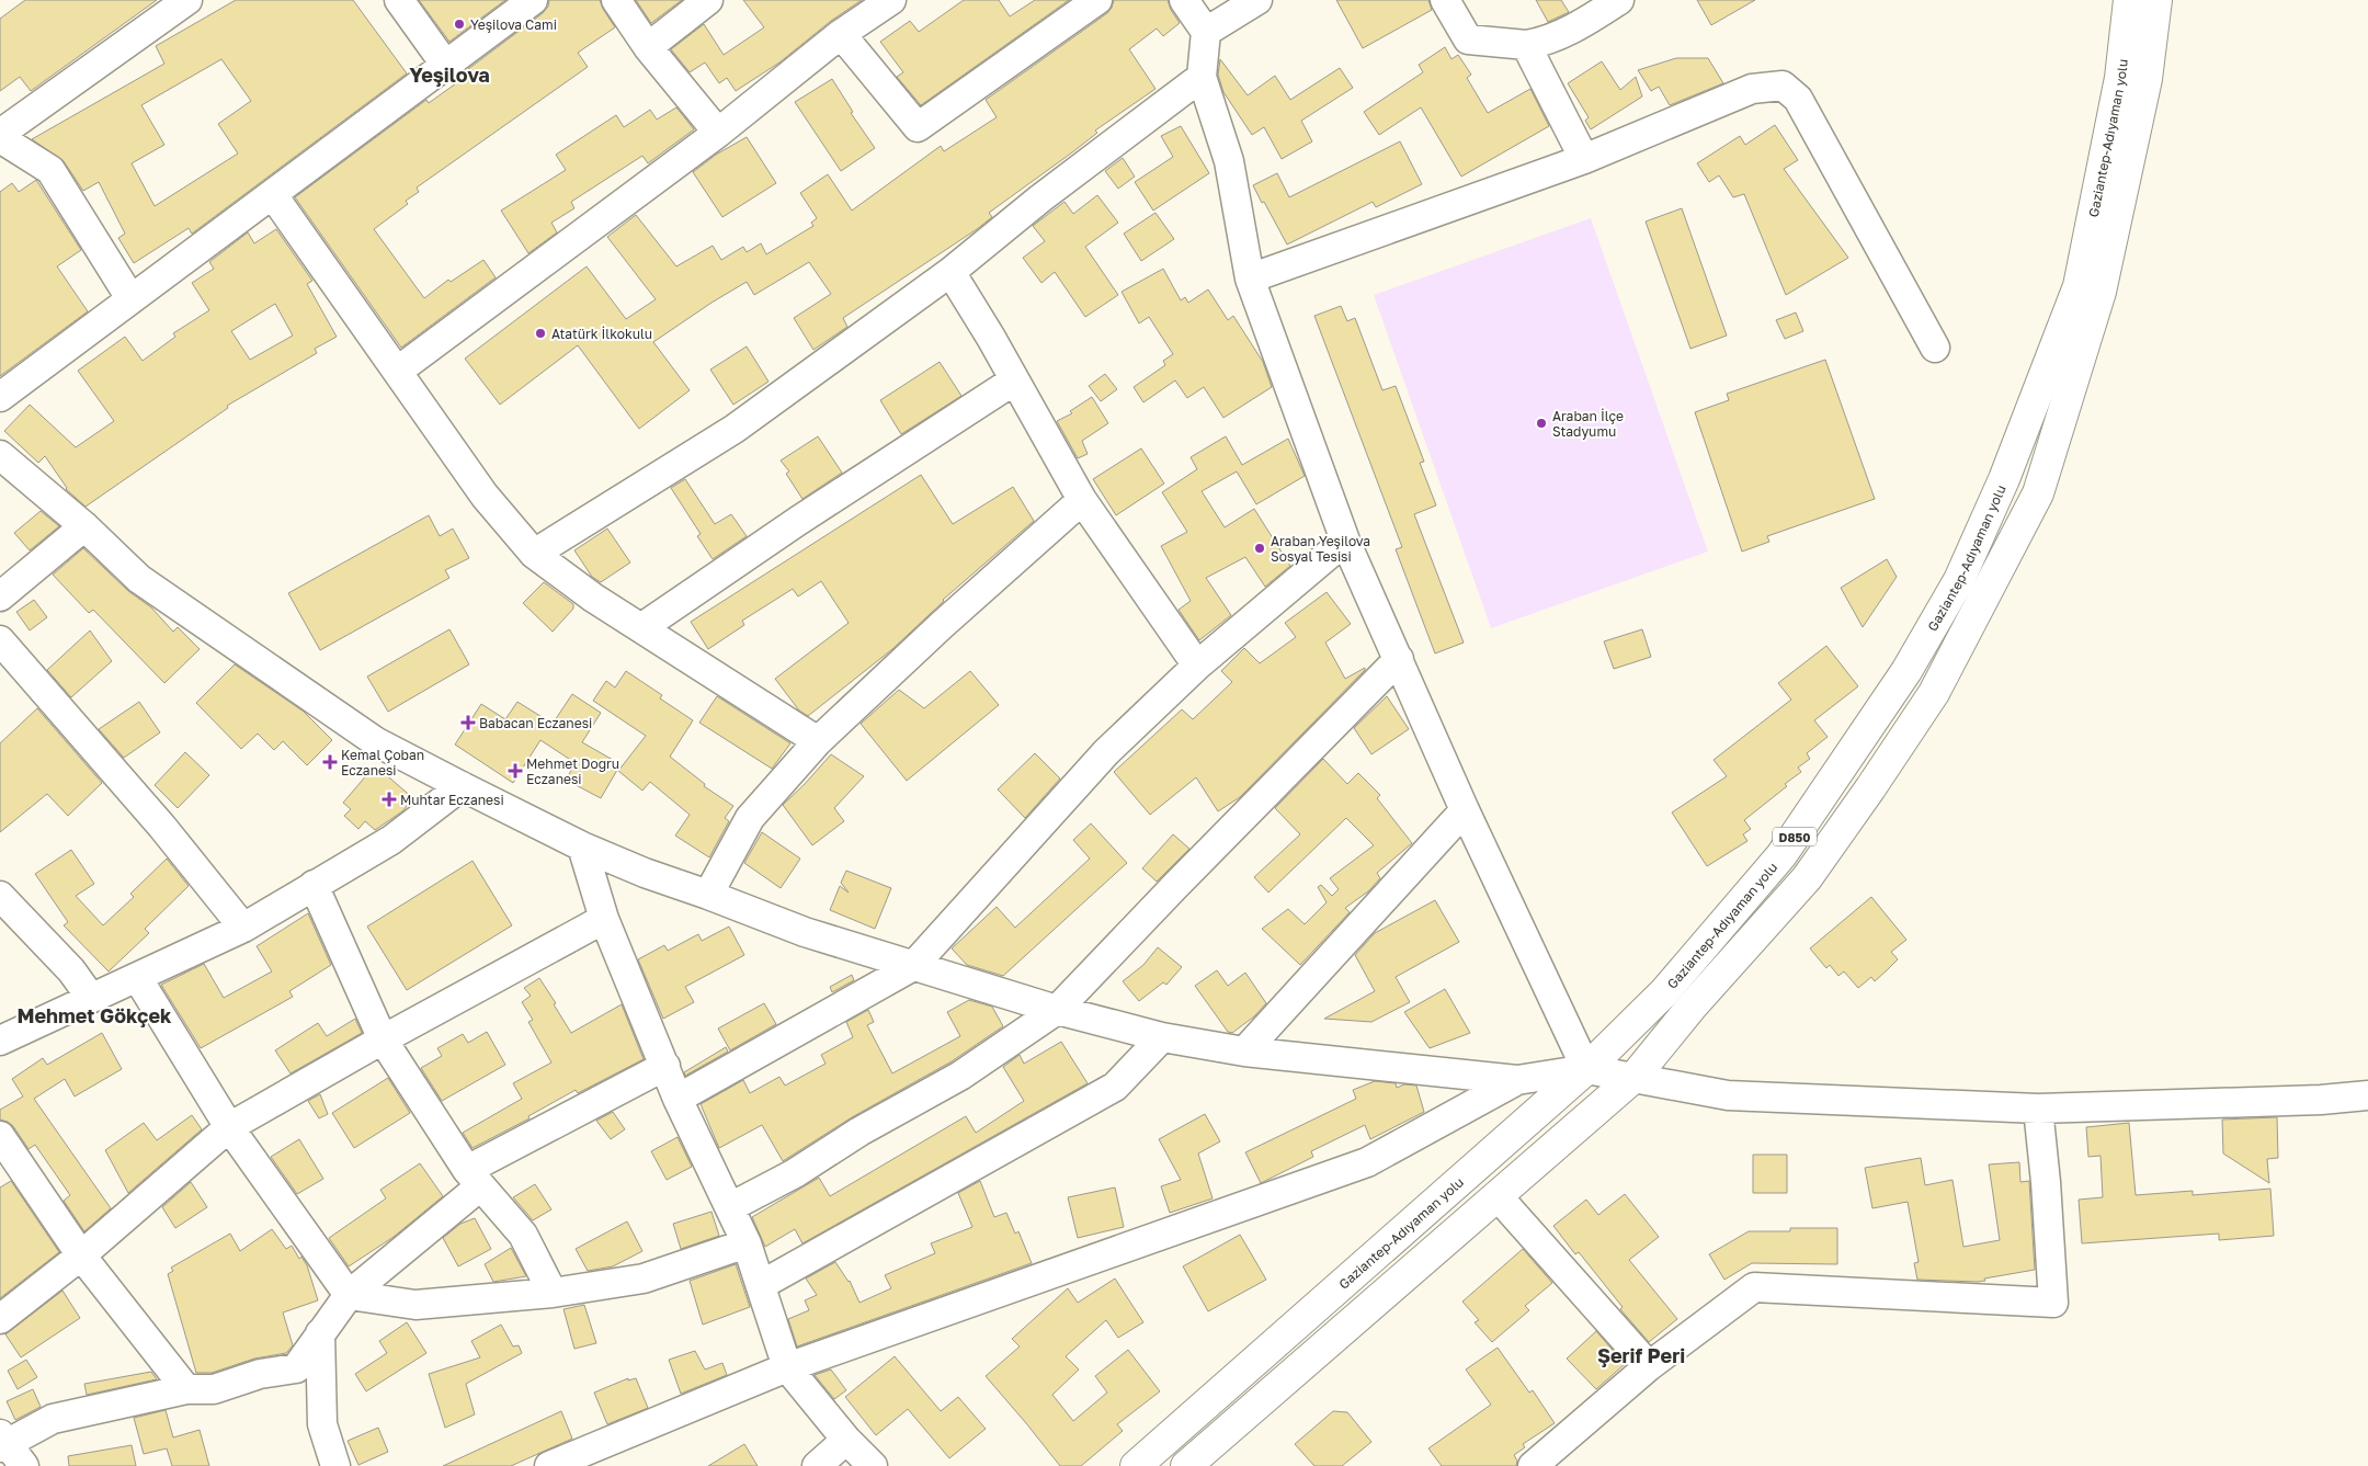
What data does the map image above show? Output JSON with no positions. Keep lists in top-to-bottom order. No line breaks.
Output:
{"streets":{"highway":["Gaziantep-Adıyaman yolu","D850"]},"districts":["Yeşilova","Mehmet Gökçek","Şerif Peri"],"places":{"other":["Yeşilova Cami","Atatürk İlkokulu","Araban İlçe Stadyumu","Araban Yeşilova Sosyal Tesisi"],"health":["Babacan Eczanesi","Kemal Çoban Eczanesi","Mehmet Doğru Eczanesi","Muhtar Eczanesi"]}}
